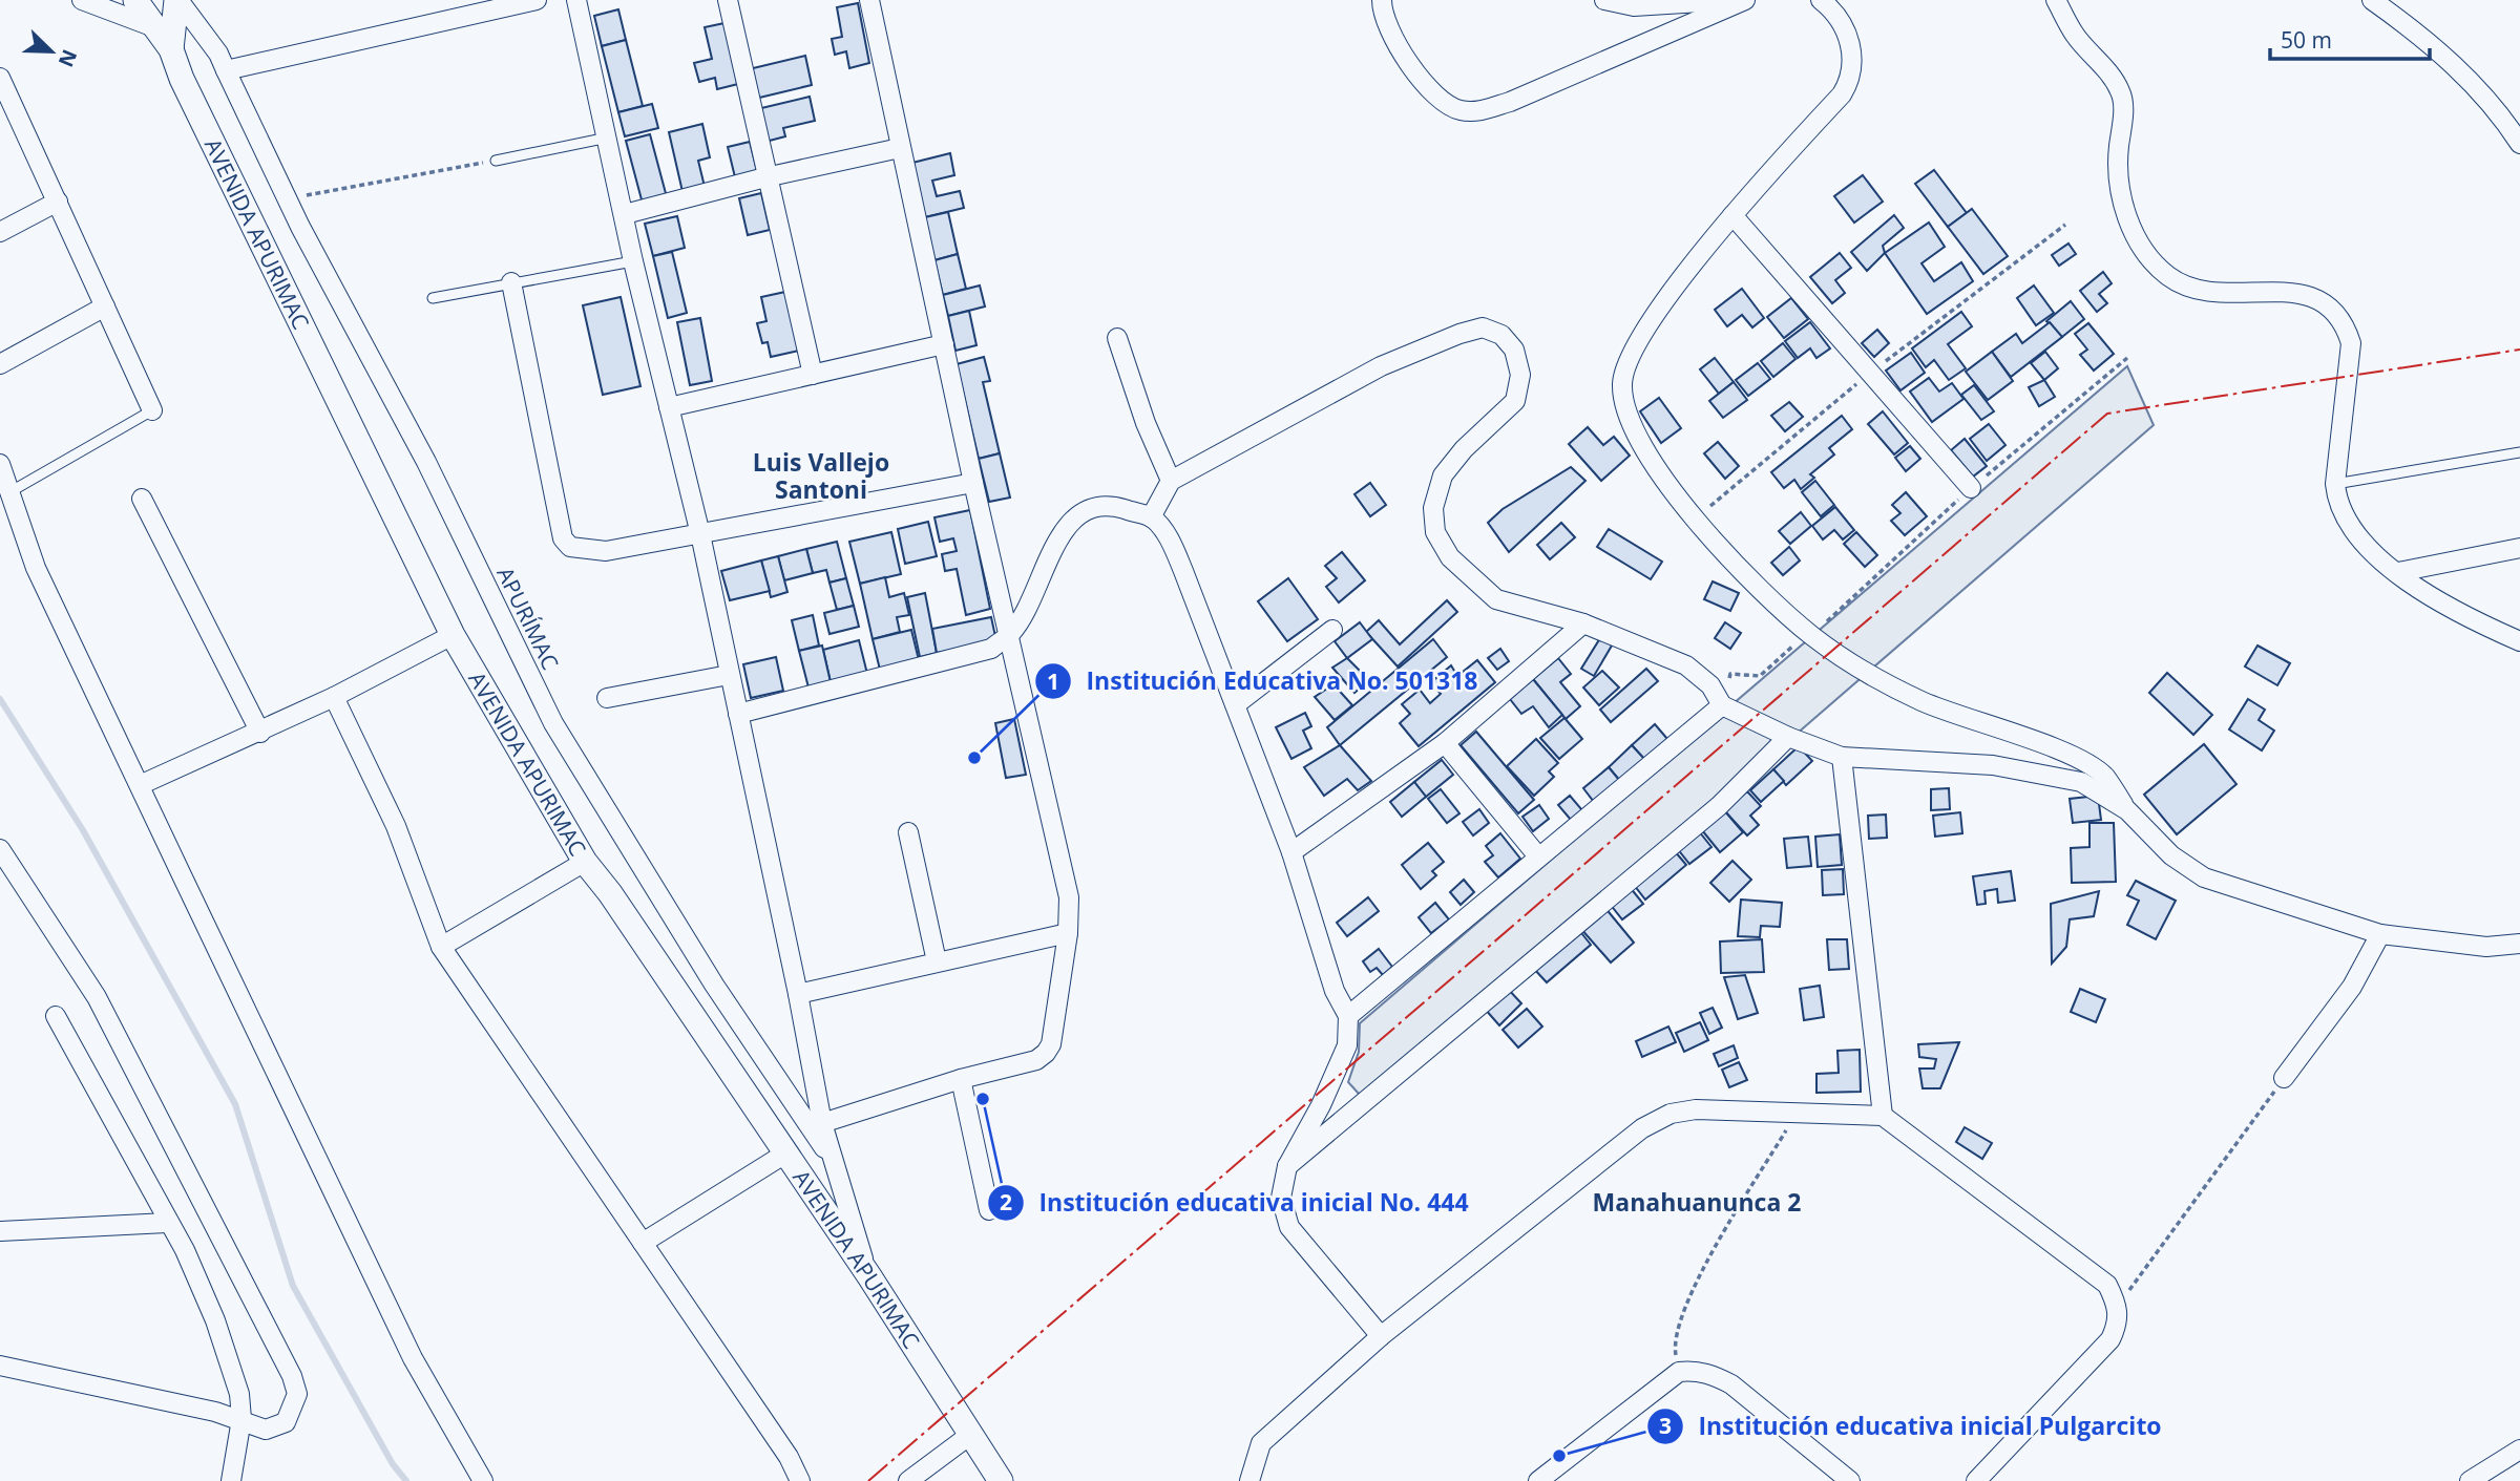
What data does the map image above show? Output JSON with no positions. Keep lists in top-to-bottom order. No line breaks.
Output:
{"streets":{"street":["AVENIDA APURIMAC","APURÍMAC"]},"crossings":[["AVENIDA APURIMAC","APURÍMAC"]],"districts":["Luis Vallejo Santoni","Manahuanunca 2"],"places":["Institución Educativa No. 501318","Institución educativa inicial No. 444","Institución educativa inicial Pulgarcito"],"scale_bar":"50 m","north":"bottom right"}
